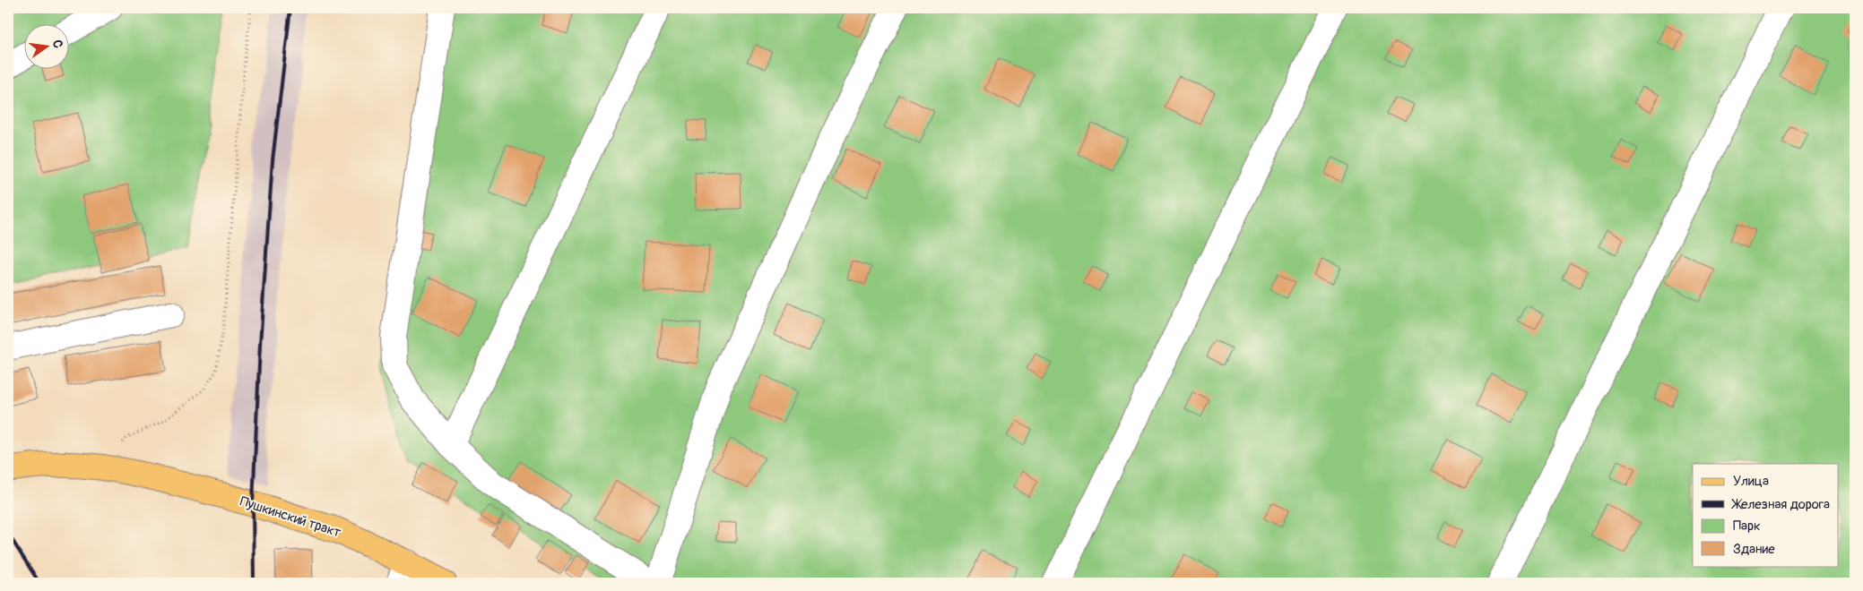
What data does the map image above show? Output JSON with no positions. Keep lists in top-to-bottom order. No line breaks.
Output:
{"streets":{"main road":["Пушкинский тракт"]},"legend":["Улица","Железная дорога","Парк","Здание"],"north":"right"}
